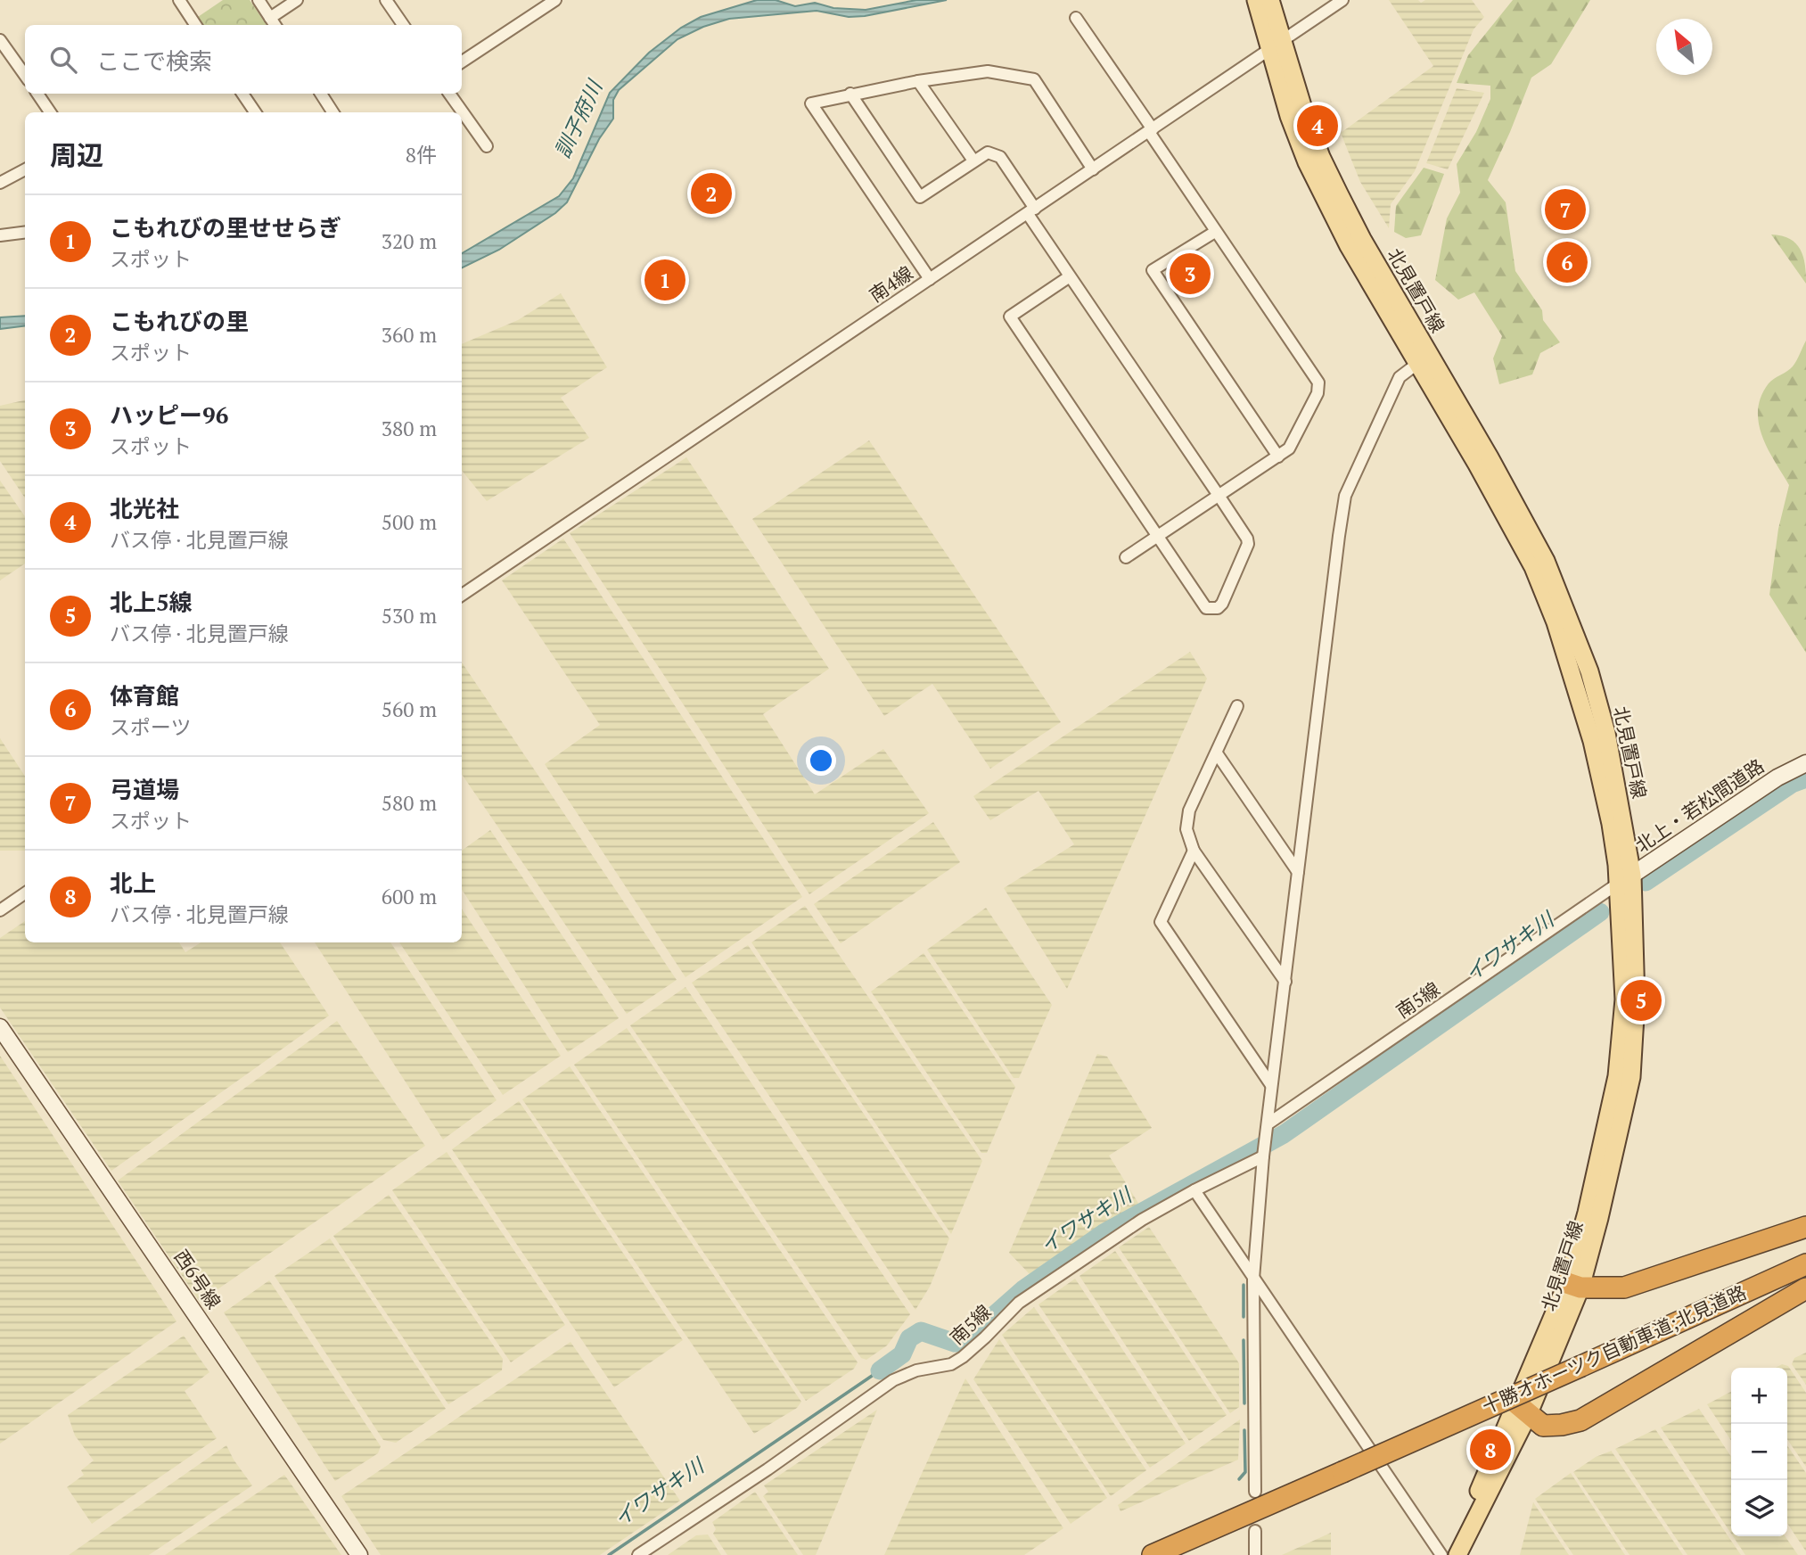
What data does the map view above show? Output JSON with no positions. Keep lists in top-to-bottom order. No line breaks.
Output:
{"streets":{"highway":["十勝オホーツク自動車道;北見道路"],"main road":["北見置戸線"],"street":["南4線","北上・若松間道路","南5線","西6号線"]},"crossings":[["南4線","北見置戸線"],["北見置戸線","北上・若松間道路"],["北見置戸線","南5線"],["北上・若松間道路","南5線"]],"water":["訓子府川","イワサキ川"],"north":"top left","page":{"search":"ここで検索","pins":["4","2","7","6","3","1","5","8"],"heading":["周辺","8件"],"list":[{"mark":"1","name":"こもれびの里せせらぎ","note":"スポット","value":"320 m"},{"mark":"2","name":"こもれびの里","note":"スポット","value":"360 m"},{"mark":"3","name":"ハッピー96","note":"スポット","value":"380 m"},{"mark":"4","name":"北光社","note":"バス停 · 北見置戸線","value":"500 m"},{"mark":"5","name":"北上5線","note":"バス停 · 北見置戸線","value":"530 m"},{"mark":"6","name":"体育館","note":"スポーツ","value":"560 m"},{"mark":"7","name":"弓道場","note":"スポット","value":"580 m"},{"mark":"8","name":"北上","note":"バス停 · 北見置戸線","value":"600 m"}],"map_buttons":["+","−"]}}
